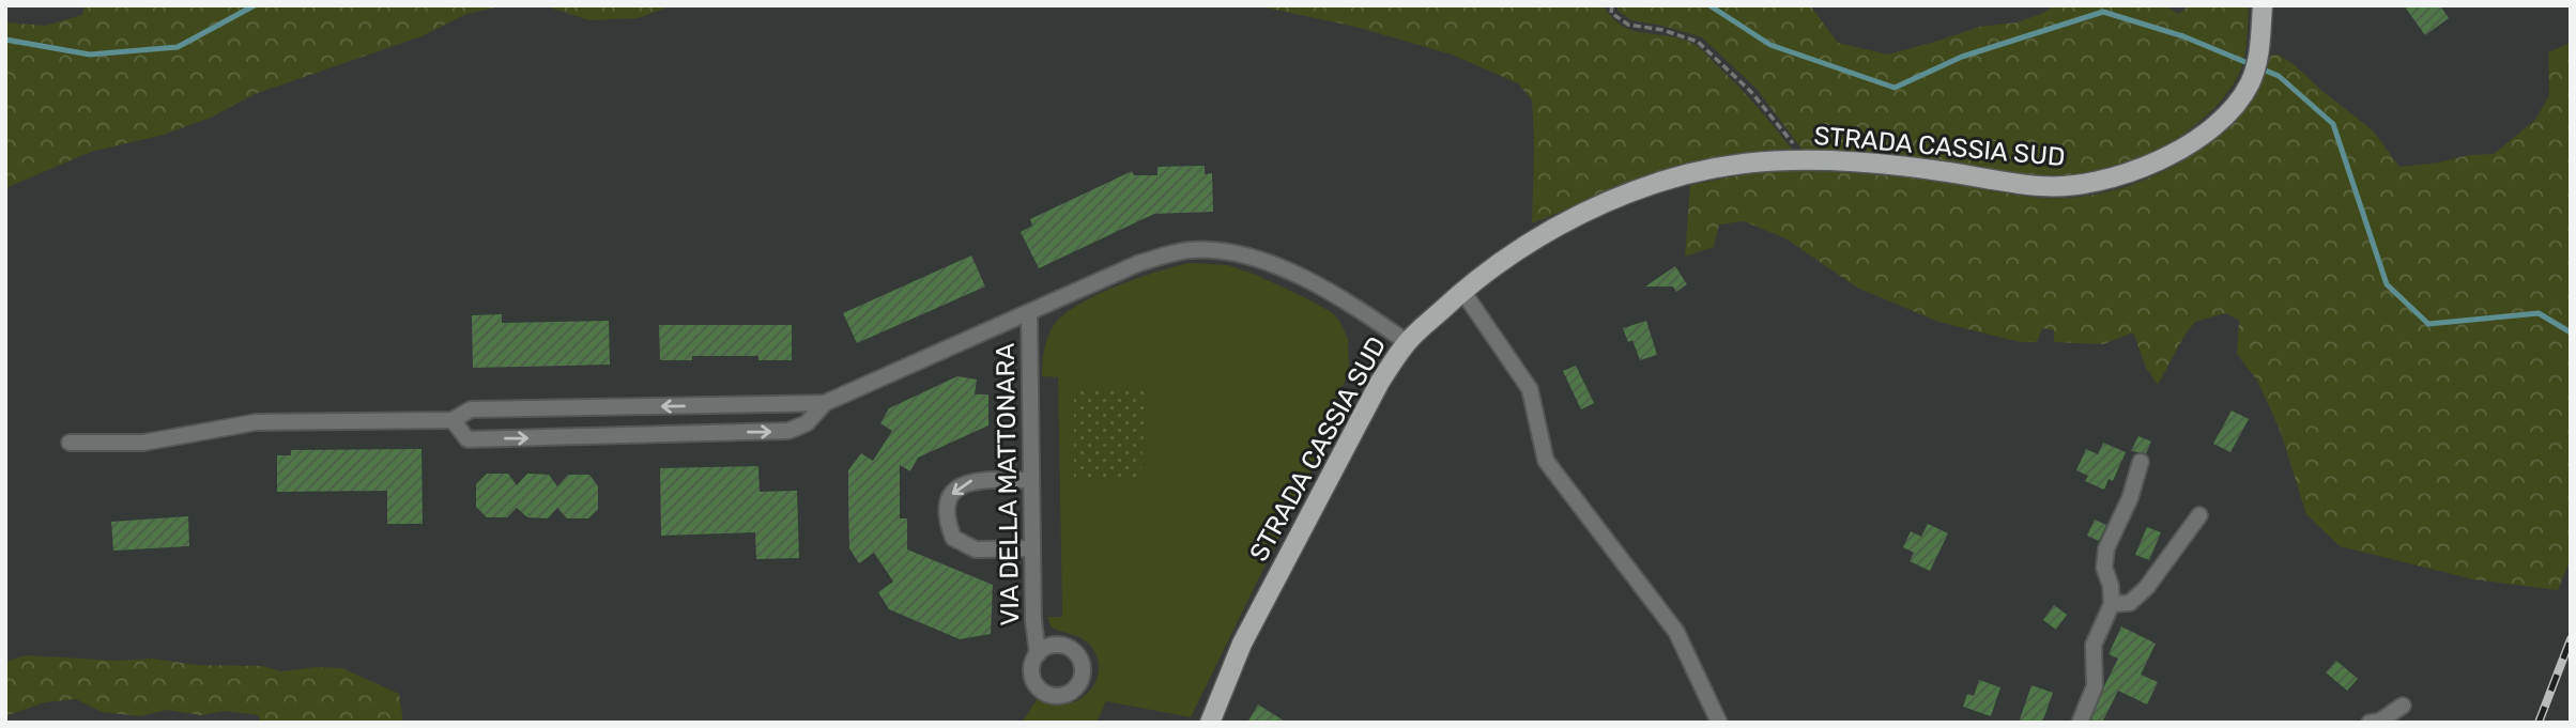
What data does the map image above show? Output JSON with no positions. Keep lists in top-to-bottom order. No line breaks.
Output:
{"streets":{"main road":["STRADA CASSIA SUD"],"street":["VIA DELLA MATTONARA"]}}
